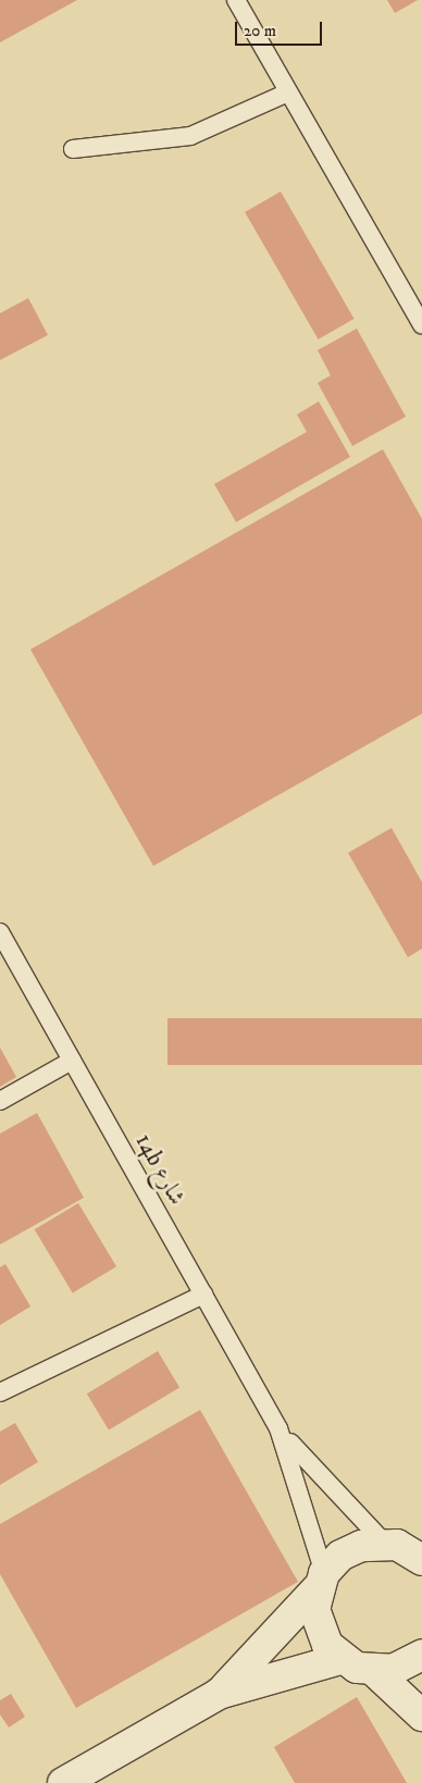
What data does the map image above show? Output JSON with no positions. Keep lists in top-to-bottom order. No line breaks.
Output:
{"streets":{"lane":["14b شارع"]},"scale_bar":"20 m"}
